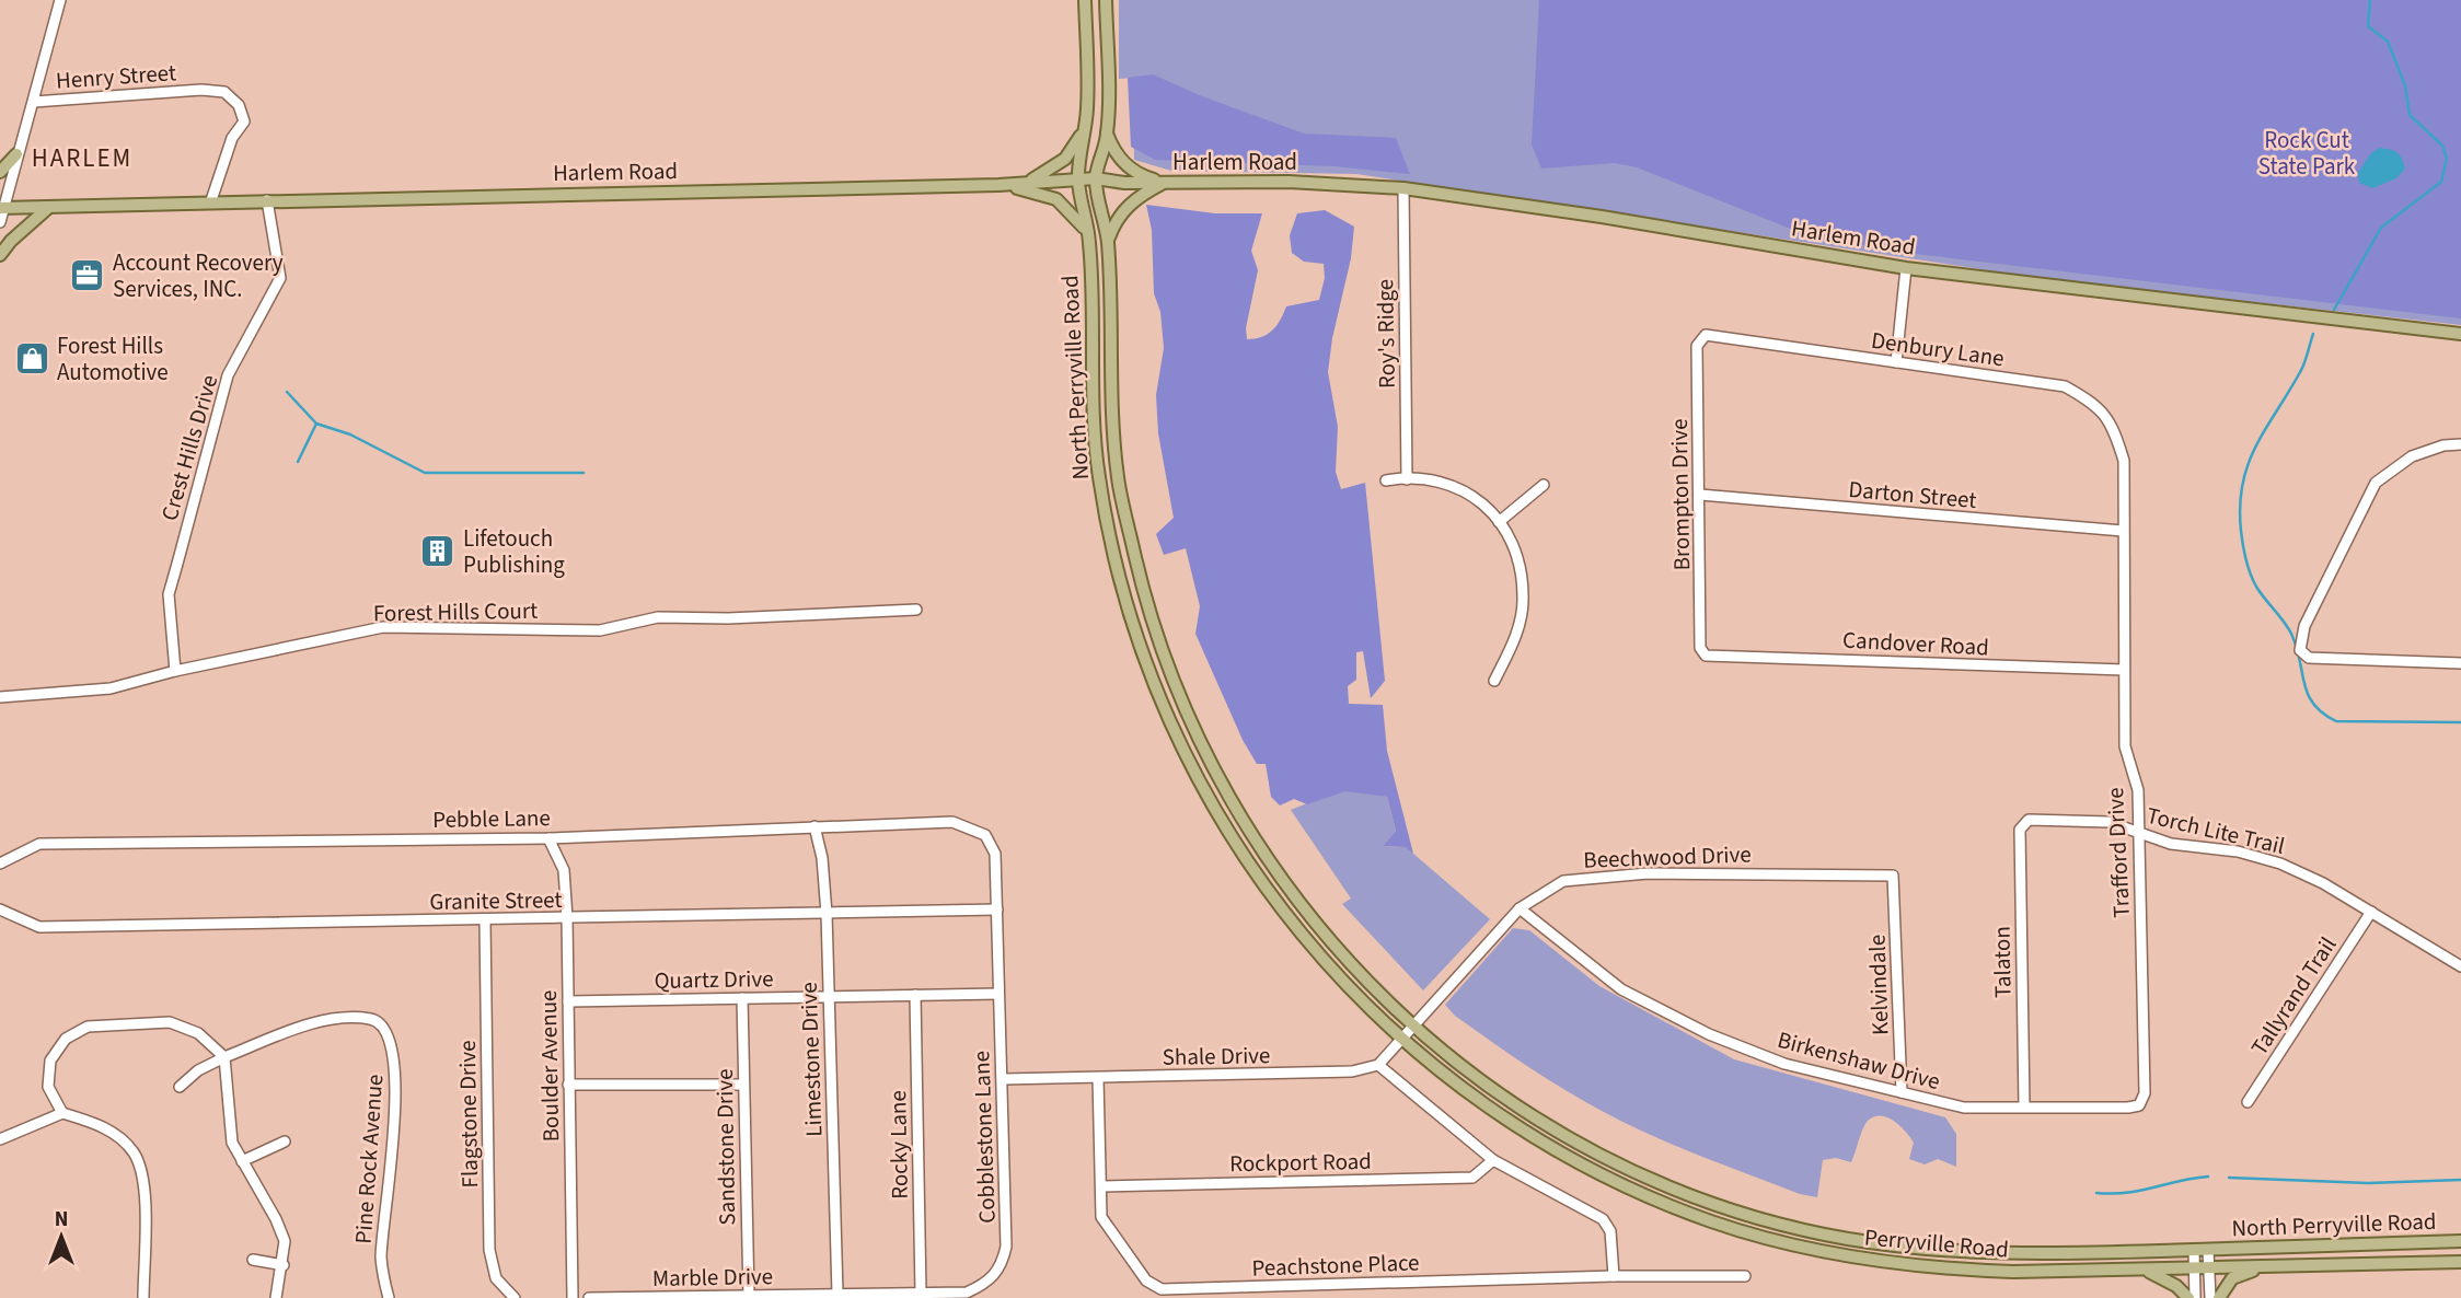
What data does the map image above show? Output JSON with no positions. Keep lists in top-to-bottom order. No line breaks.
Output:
{"streets":{"main road":["Harlem Road","North Perryville Road","Perryville Road"],"street":["Henry Street","Roy's Ridge","Denbury Lane","Crest Hills Drive","Brompton Drive","Darton Street","Forest Hills Court","Candover Road","Pebble Lane","Torch Lite Trail","Trafford Drive","Beechwood Drive","Granite Street","Talaton","Quartz Drive","Kelvindale","Tallyrand Trail","Shale Drive","Limestone Drive","Birkenshaw Drive","Boulder Avenue","Flagstone Drive","Cobblestone Lane","Rocky Lane","Sandstone Drive","Pine Rock Avenue","Rockport Road","Peachstone Place","Marble Drive"]},"crossings":[["Henry Street","Harlem Road"],["Harlem Road","Roy's Ridge"],["Harlem Road","North Perryville Road"],["Harlem Road","Crest Hills Drive"],["Denbury Lane","Brompton Drive"],["Denbury Lane","Trafford Drive"],["North Perryville Road","Beechwood Drive"],["North Perryville Road","Perryville Road"],["Crest Hills Drive","Forest Hills Court"],["Brompton Drive","Darton Street"],["Brompton Drive","Candover Road"],["Darton Street","Trafford Drive"],["Candover Road","Trafford Drive"],["Pebble Lane","Limestone Drive"],["Pebble Lane","Boulder Avenue"],["Pebble Lane","Cobblestone Lane"],["Torch Lite Trail","Trafford Drive"],["Torch Lite Trail","Talaton"],["Torch Lite Trail","Tallyrand Trail"],["Trafford Drive","Birkenshaw Drive"],["Beechwood Drive","Kelvindale"],["Beechwood Drive","Birkenshaw Drive"],["Granite Street","Limestone Drive"],["Granite Street","Boulder Avenue"],["Granite Street","Flagstone Drive"],["Granite Street","Cobblestone Lane"],["Talaton","Birkenshaw Drive"],["Quartz Drive","Limestone Drive"],["Quartz Drive","Boulder Avenue"],["Quartz Drive","Cobblestone Lane"],["Quartz Drive","Rocky Lane"],["Quartz Drive","Sandstone Drive"],["Kelvindale","Birkenshaw Drive"],["Shale Drive","Cobblestone Lane"],["Shale Drive","Peachstone Place"],["Limestone Drive","Cobblestone Lane"],["Limestone Drive","Marble Drive"],["Cobblestone Lane","Rocky Lane"],["Cobblestone Lane","Marble Drive"],["Sandstone Drive","Marble Drive"],["Rockport Road","Peachstone Place"]],"districts":["HARLEM"],"parks":["Rock Cut State Park"],"places":{"office":["Account Recovery Services, INC."],"shop":["Forest Hills Automotive"],"building":["Lifetouch Publishing"]},"north":"top"}
